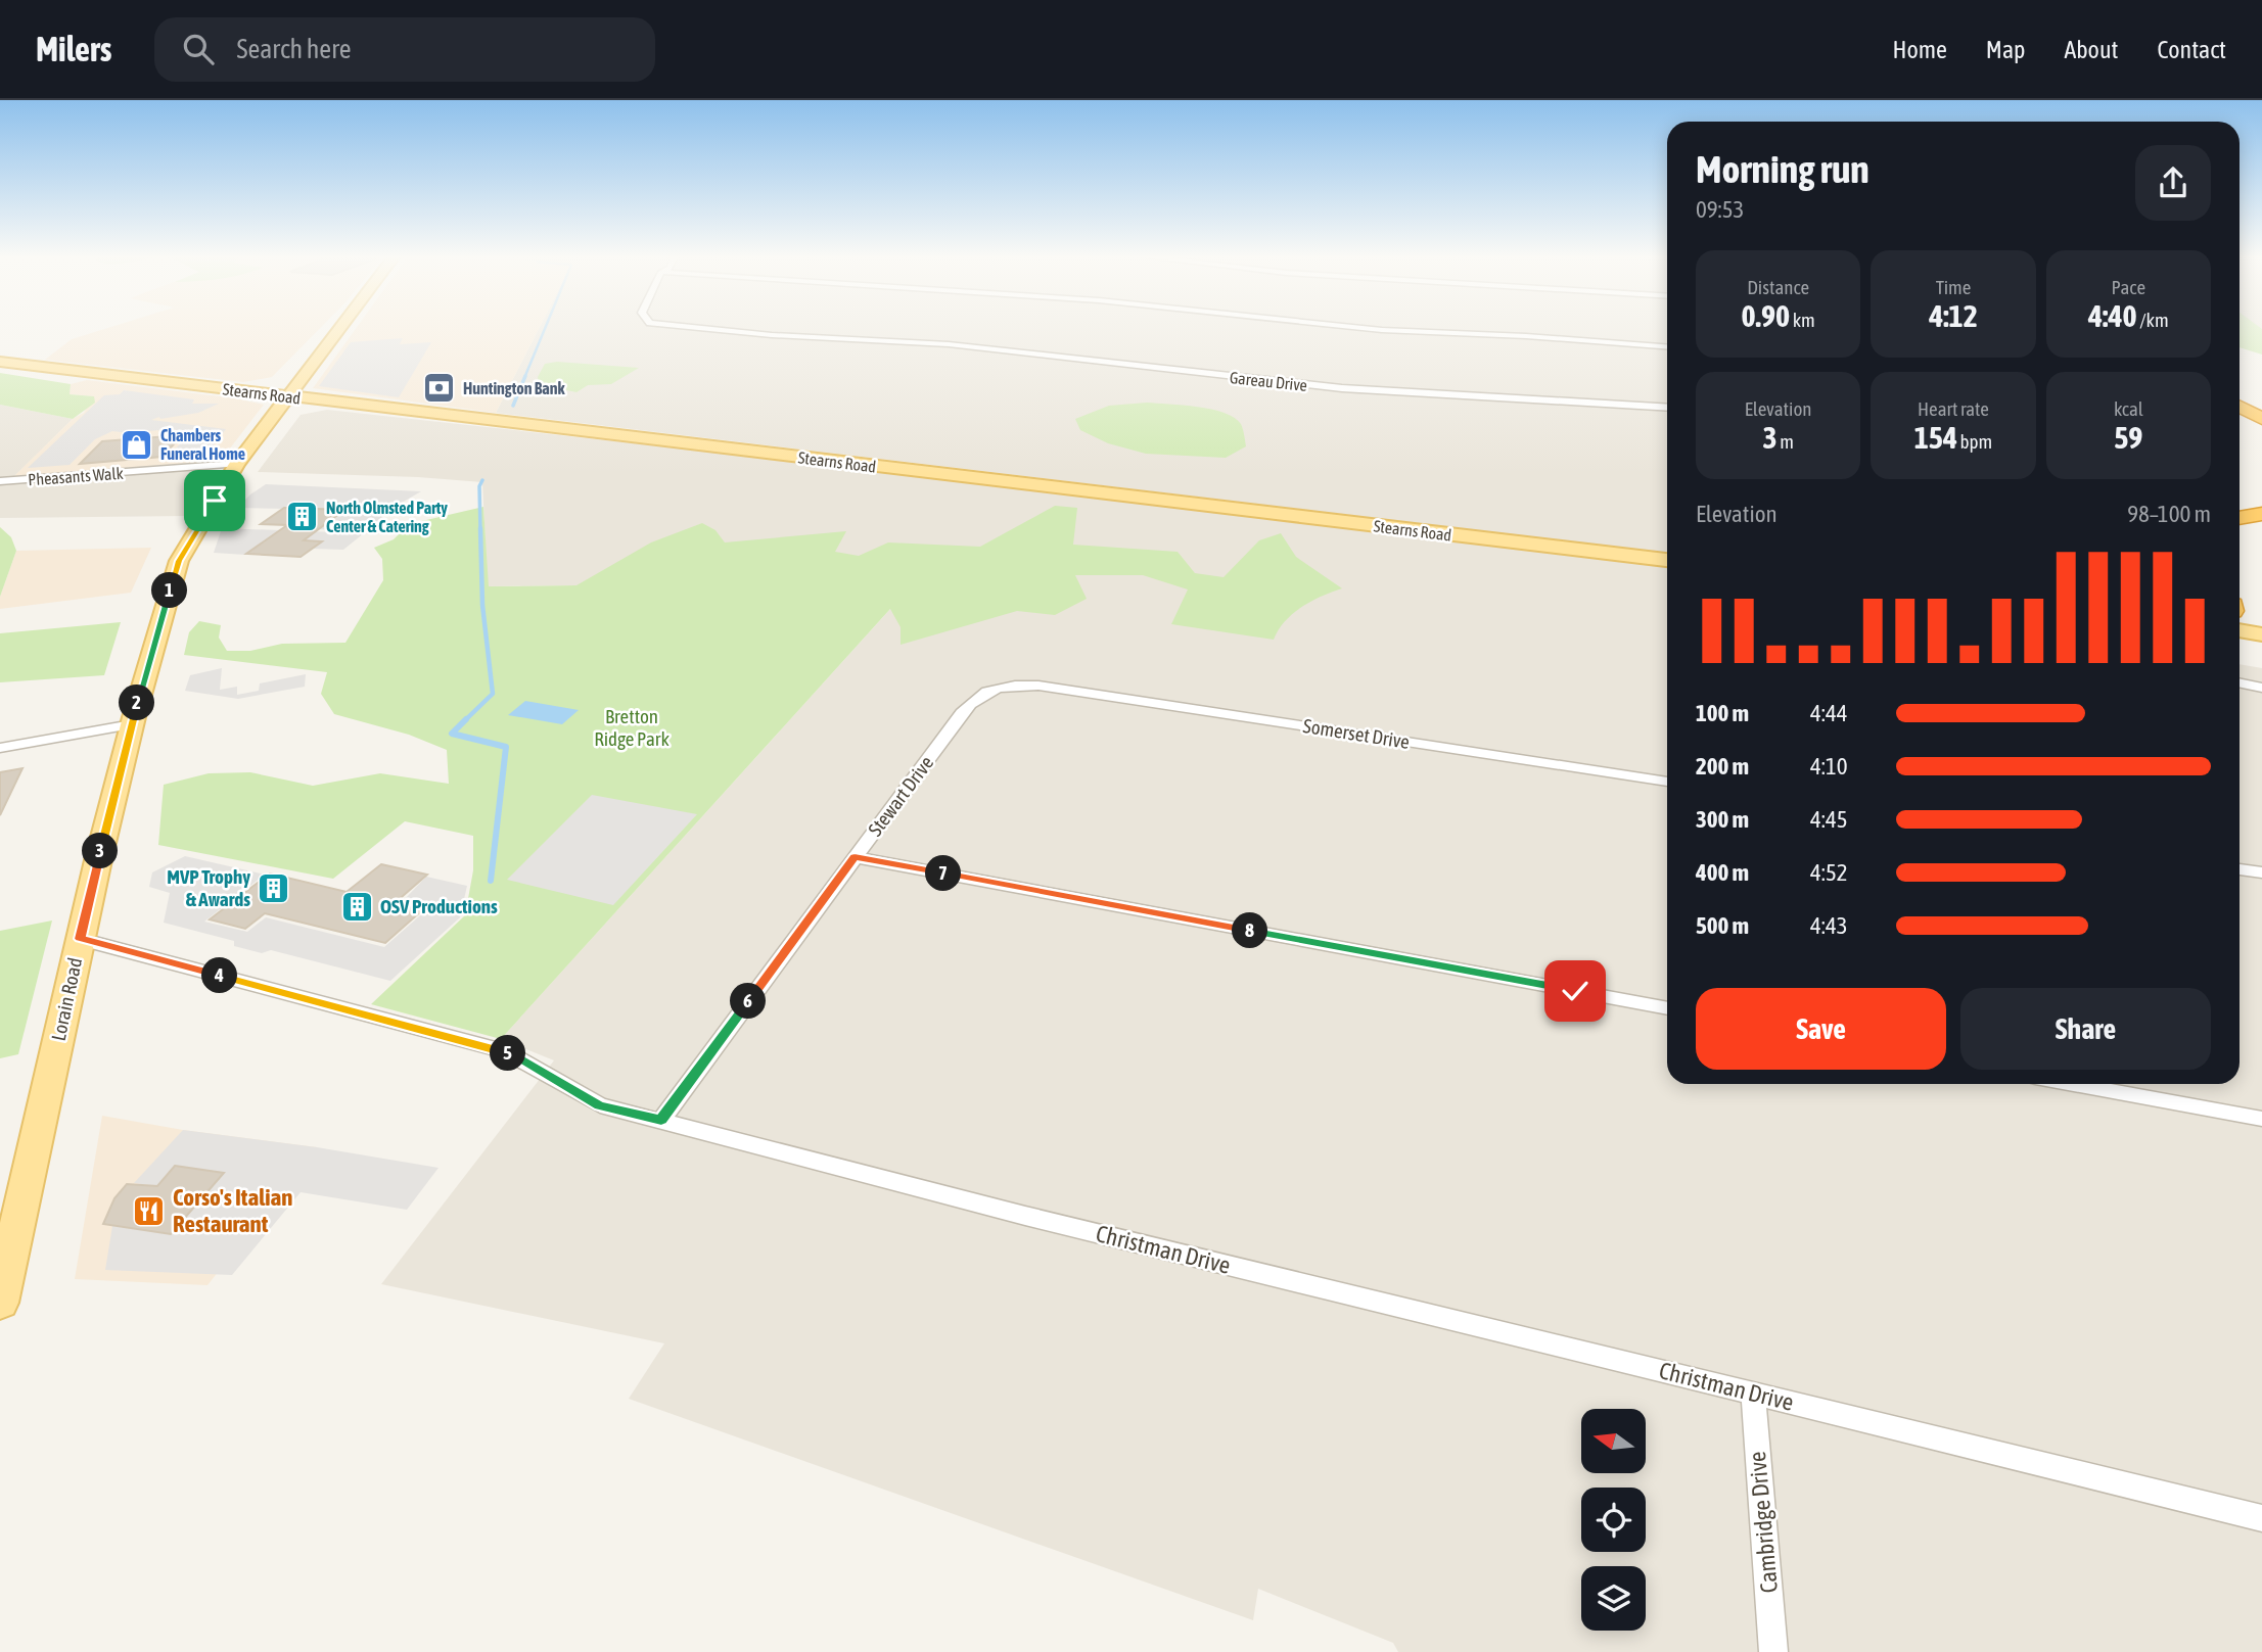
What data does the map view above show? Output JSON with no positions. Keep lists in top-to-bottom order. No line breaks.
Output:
{"streets":{"main road":["Stearns Road","Lorain Road"],"street":["Gareau Drive","Pheasants Walk","Somerset Drive","Stewart Drive","Christman Drive","Cambridge Drive"]},"crossings":[["Stearns Road","Lorain Road"],["Pheasants Walk","Lorain Road"],["Somerset Drive","Stewart Drive"],["Stewart Drive","Christman Drive"],["Lorain Road","Christman Drive"],["Christman Drive","Cambridge Drive"]],"parks":["Bretton Ridge Park"],"places":{"bank":["Huntington Bank"],"shop":["Chambers Funeral Home"],"building":["North Olmsted Party Center & Catering","MVP Trophy & Awards","OSV Productions"],"restaurant":["Corso's Italian Restaurant"]},"north":"left","page":{"header":"Milers","search":"Search here","nav":["Home","Map","About","Contact"],"heading":["Morning run","09:53"],"stats":[["Distance","0.90 km"],["Time","4:12"],["Pace","4:40 /km"],["Elevation","3 m"],["Heart rate","154 bpm"],["kcal","59"]],"chart":["Elevation","98–100 m"],"pins":["1","2","3","7","8","4","6","5"],"list":[{"name":"100 m","note":"4:44"},{"name":"200 m","note":"4:10"},{"name":"300 m","note":"4:45"},{"name":"400 m","note":"4:52"},{"name":"500 m","note":"4:43"}],"buttons":["Save","Share"]}}
